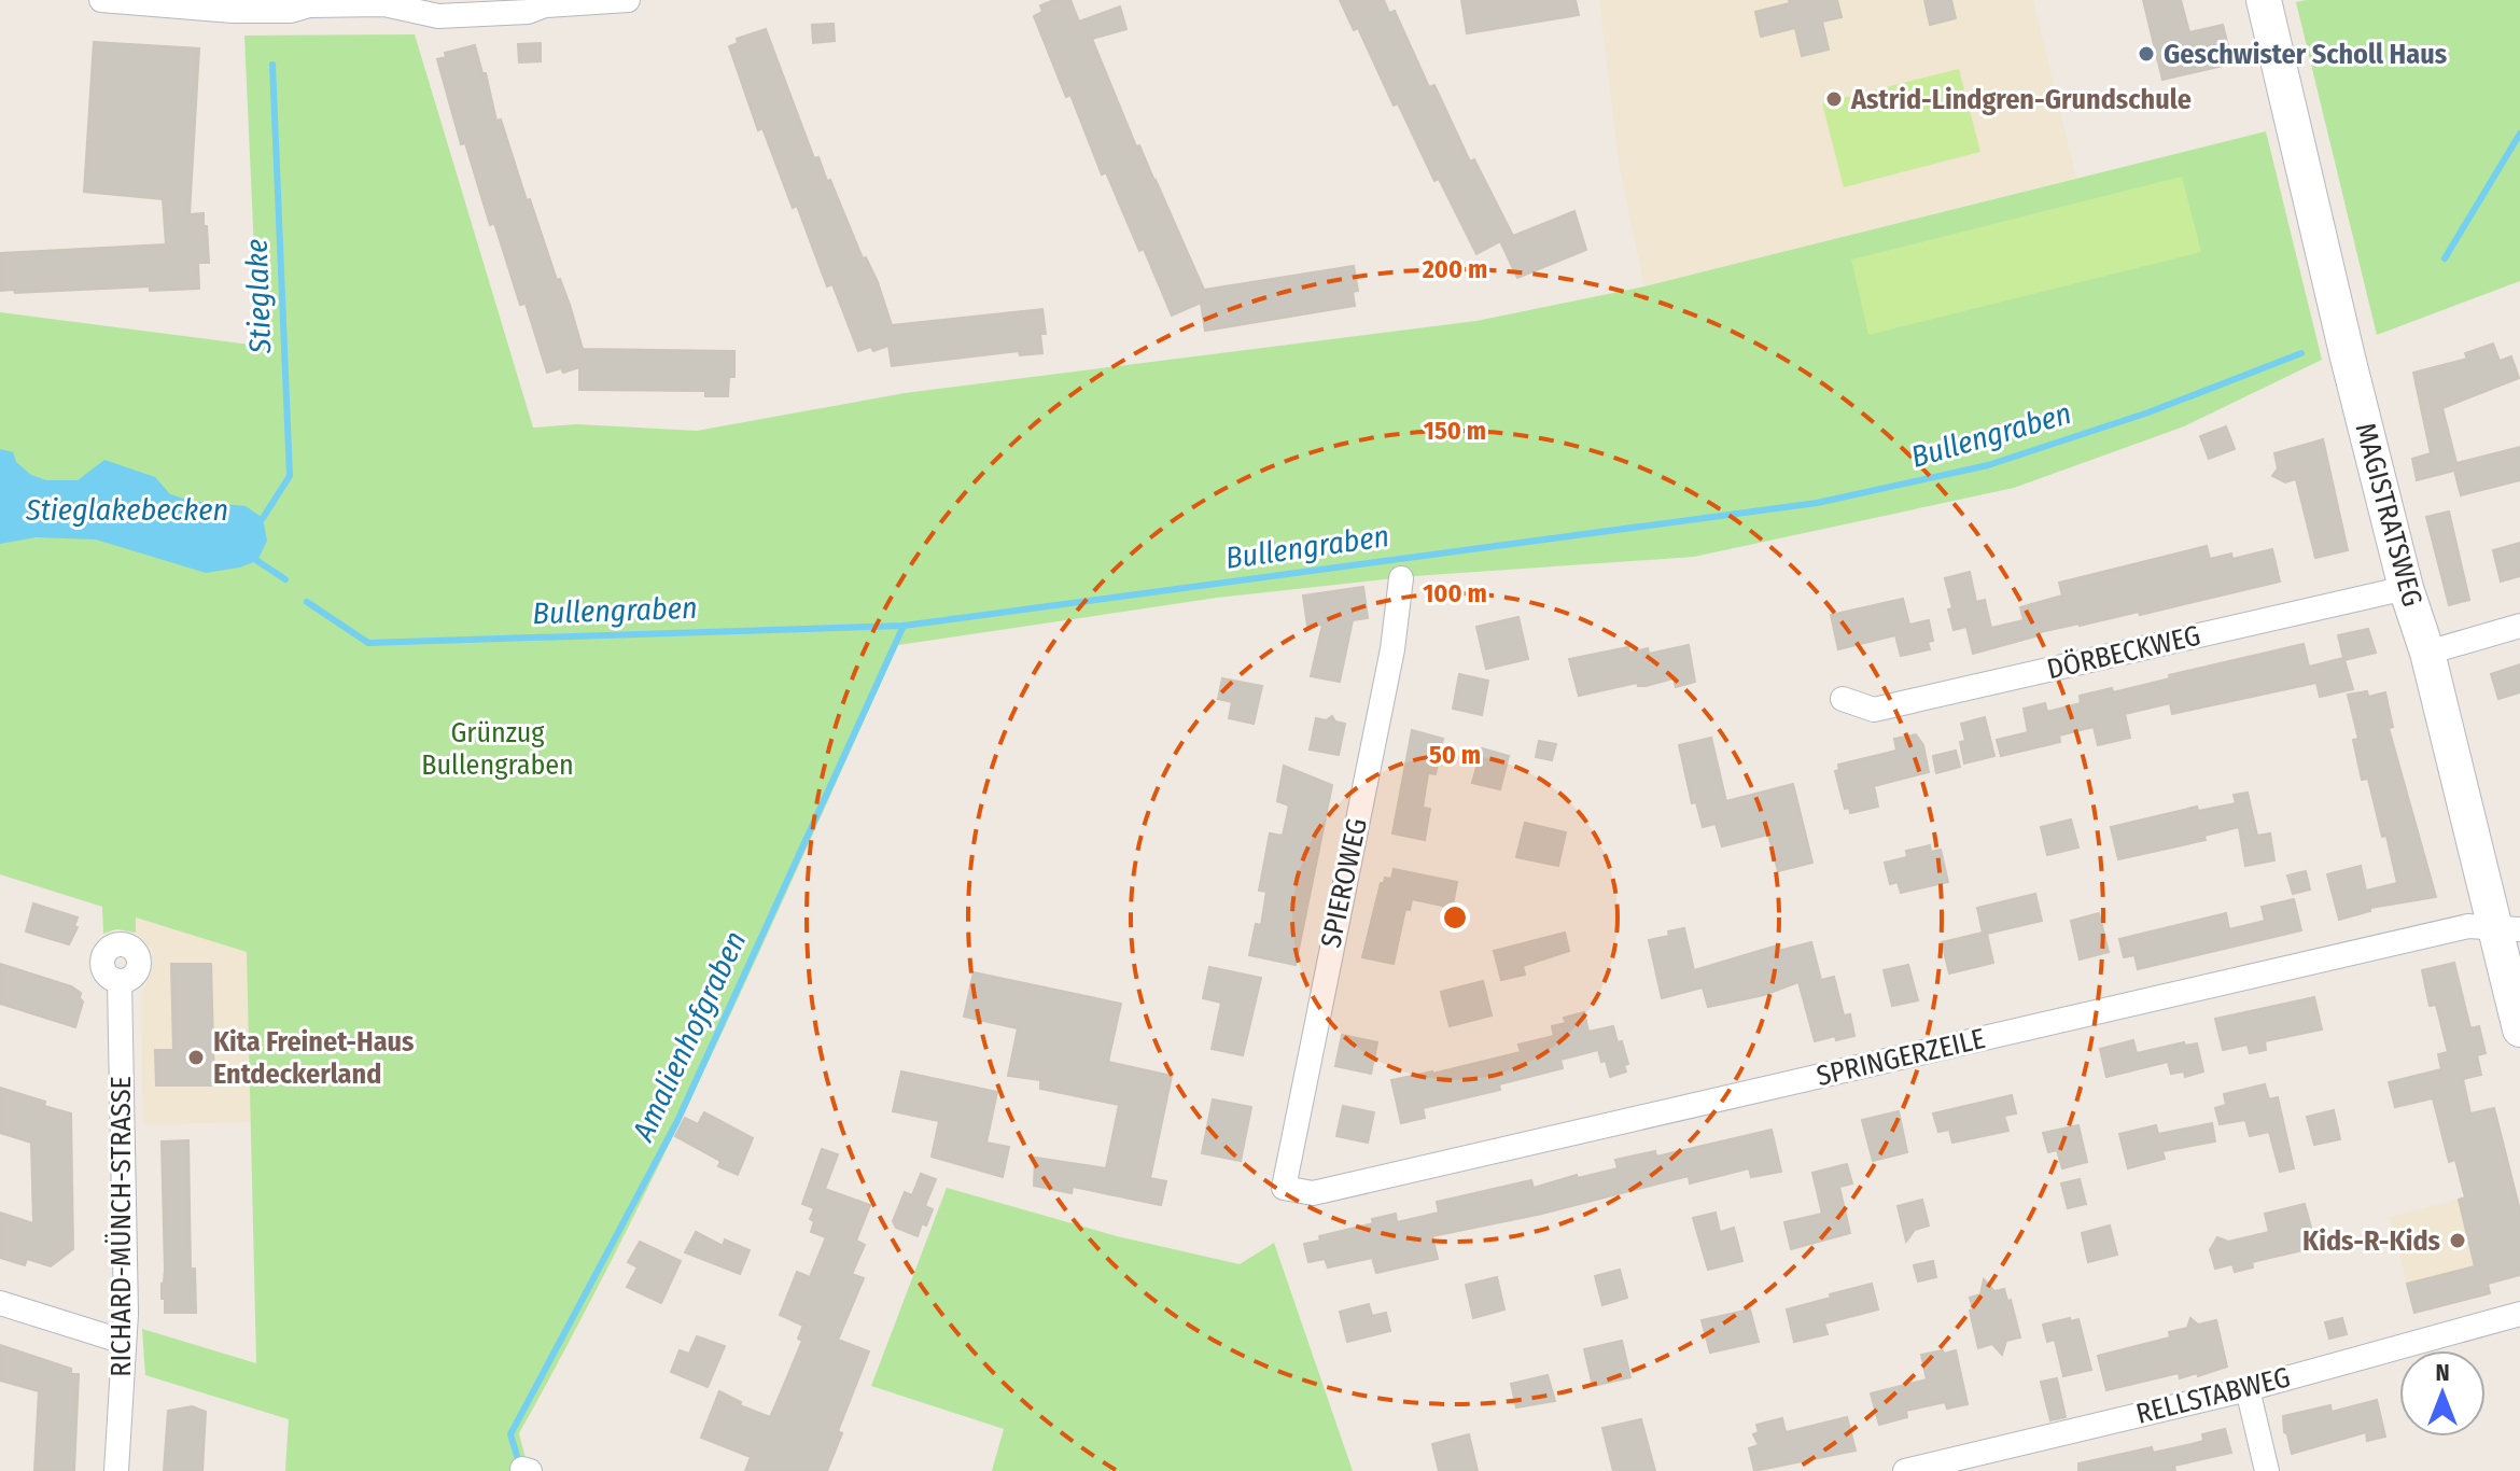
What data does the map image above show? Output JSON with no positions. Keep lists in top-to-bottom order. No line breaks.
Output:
{"streets":{"street":["MAGISTRATSWEG","DÖRBECKWEG","SPIEROWEG","SPRINGERZEILE","RICHARD-MÜNCH-STRASSE","RELLSTABWEG"]},"crossings":[["MAGISTRATSWEG","DÖRBECKWEG"],["MAGISTRATSWEG","SPRINGERZEILE"],["SPIEROWEG","SPRINGERZEILE"]],"water":["Stieglake","Bullengraben","Stieglakebecken","Amalienhofgraben"],"parks":["Grünzug Bullengraben"],"places":["Geschwister Scholl Haus","Astrid-Lindgren-Grundschule","Kita Freinet-Haus Entdeckerland","Kids-R-Kids"],"north":"top","rings":["200 m","150 m","100 m","50 m"]}
